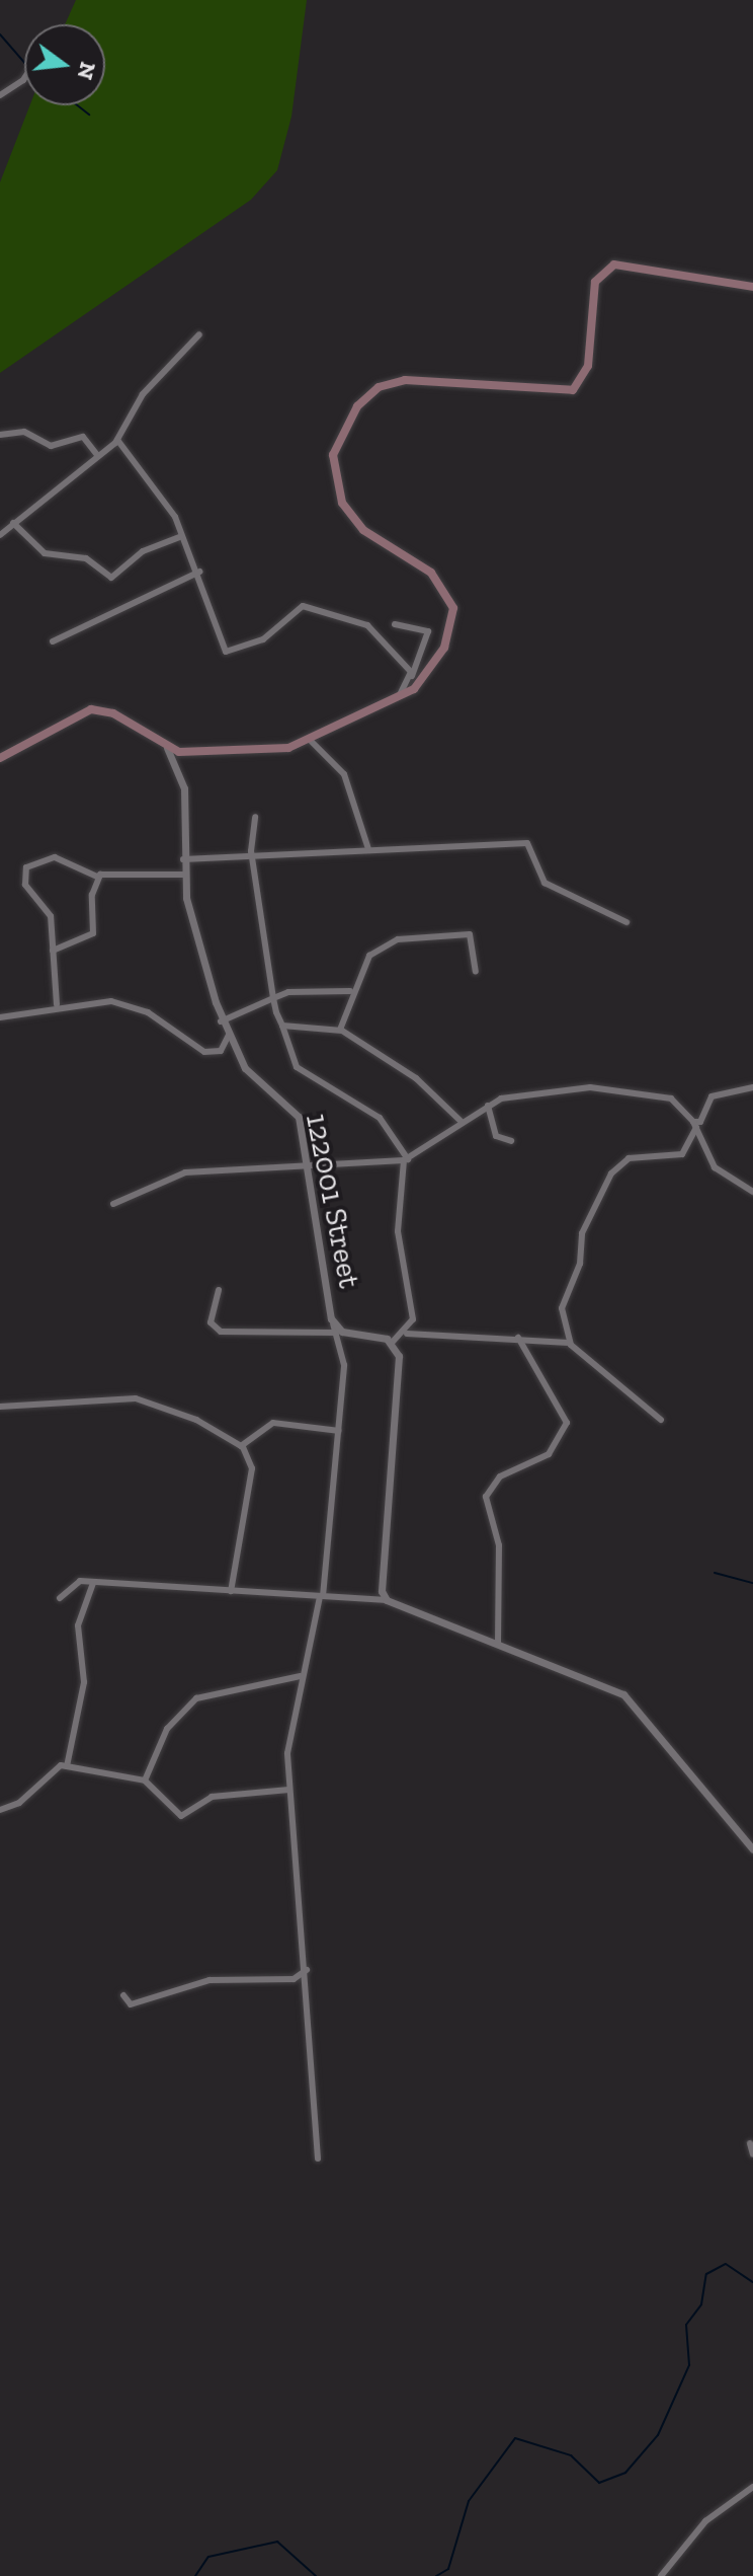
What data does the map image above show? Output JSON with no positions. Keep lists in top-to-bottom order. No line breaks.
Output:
{"streets":{"street":["122001 Street"]},"north":"right"}
